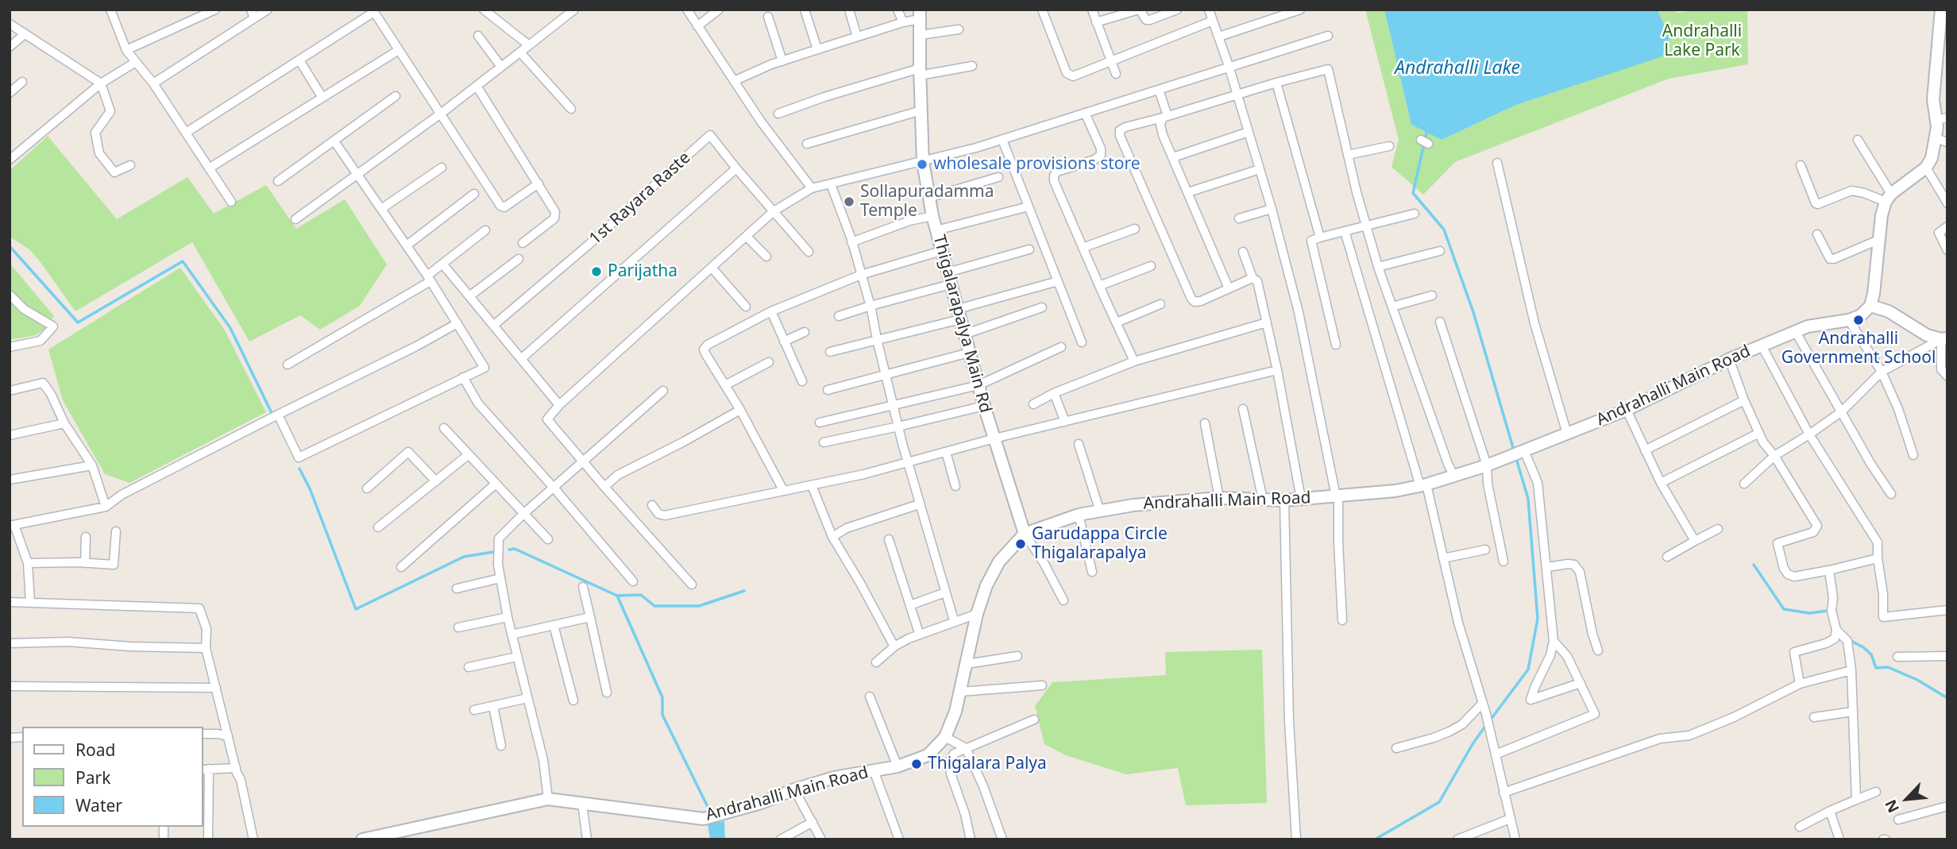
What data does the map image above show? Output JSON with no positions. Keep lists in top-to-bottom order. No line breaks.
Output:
{"streets":{"main road":["Thigalarapalya Main Rd","Andrahalli Main Road"],"street":["1st Rayara Raste"]},"crossings":[["Thigalarapalya Main Rd","Andrahalli Main Road"]],"water":["Andrahalli Lake"],"parks":["Andrahalli Lake Park"],"places":["wholesale provisions store","Sollapuradamma Temple","Parijatha","Andrahalli Government School","Garudappa Circle Thigalarapalya","Thigalara Palya"],"legend":["Road","Park","Water"],"north":"bottom left"}
